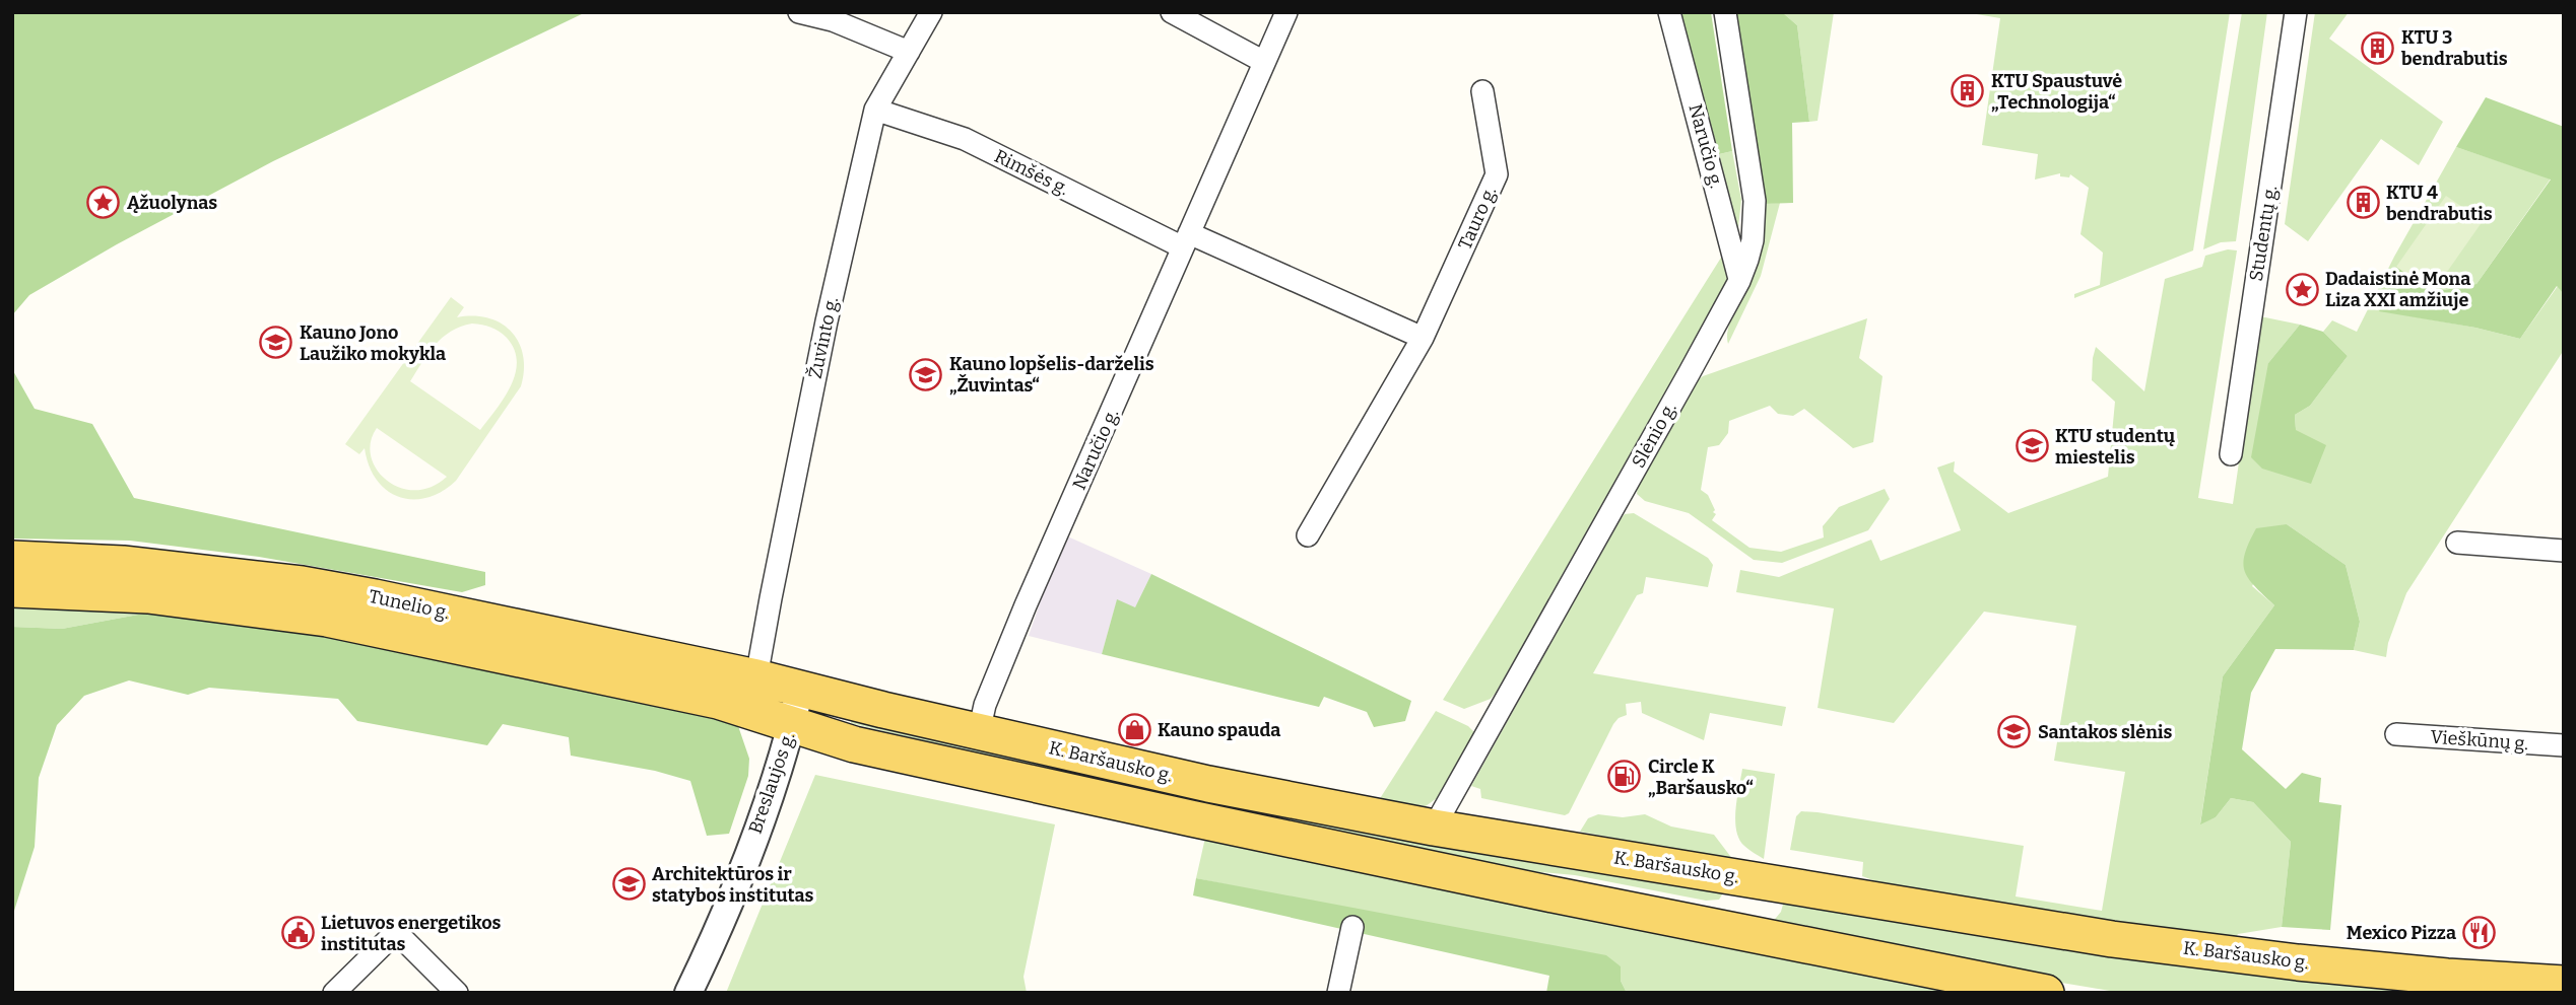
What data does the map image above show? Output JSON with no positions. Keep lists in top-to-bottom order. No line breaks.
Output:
{"streets":{"main road":["Tunelio g.","K. Baršausko g."],"street":["Naručio g.","Rimšės g.","Tauro g.","Studentų g.","Žuvinto g.","Slėnio g.","Vieškūnų g.","Breslaujos g."]},"crossings":[["Naručio g.","Rimšės g."],["Naručio g.","Slėnio g."],["Naručio g.","K. Baršausko g."],["Rimšės g.","Žuvinto g."],["Žuvinto g.","Tunelio g."],["Slėnio g.","K. Baršausko g."],["Tunelio g.","K. Baršausko g."],["Tunelio g.","Breslaujos g."],["K. Baršausko g.","Breslaujos g."]],"places":{"building":["KTU 3 bendrabutis","KTU Spaustuvė „Technologija“","KTU 4 bendrabutis"],"place":["Ąžuolynas","Dadaistinė Mona Liza XXI amžiuje"],"school or university":["Kauno Jono Laužiko mokykla","Kauno lopšelis-darželis „Žuvintas“","KTU studentų miestelis","Santakos slėnis","Architektūros ir statybos institutas"],"shop":["Kauno spauda"],"fuel station":["Circle K „Baršausko“"],"public building":["Lietuvos energetikos institutas"],"restaurant":["Mexico Pizza"]}}
